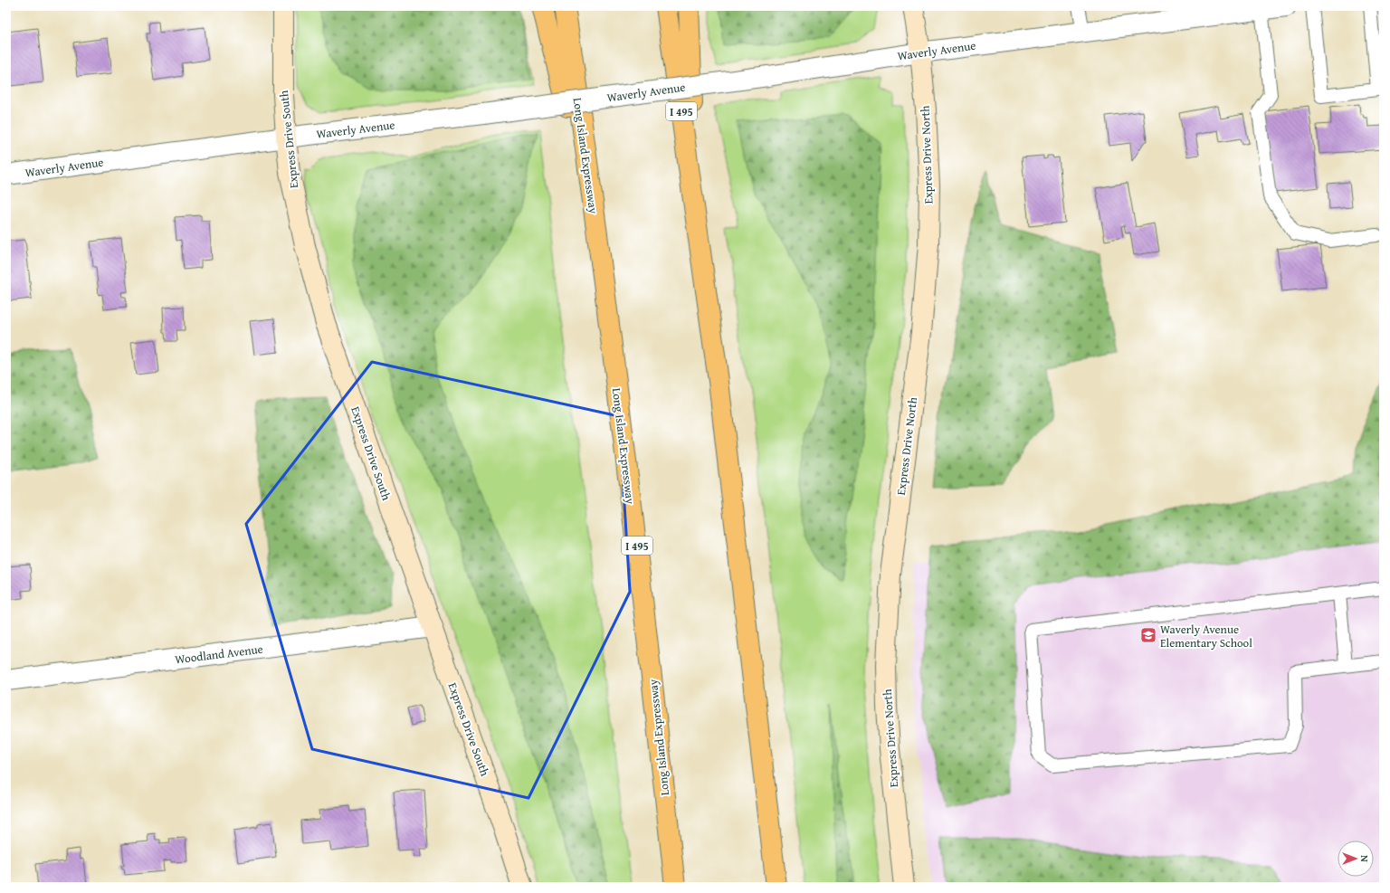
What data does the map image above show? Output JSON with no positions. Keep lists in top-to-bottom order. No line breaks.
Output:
{"streets":{"highway":["I 495","Long Island Expressway"],"main road":["Express Drive South","Express Drive North"],"street":["Waverly Avenue","Woodland Avenue"]},"crossings":[["Waverly Avenue","Express Drive South"],["Waverly Avenue","Express Drive North"],["Express Drive South","Woodland Avenue"]],"places":{"school or university":["Waverly Avenue Elementary School"]},"north":"right"}
